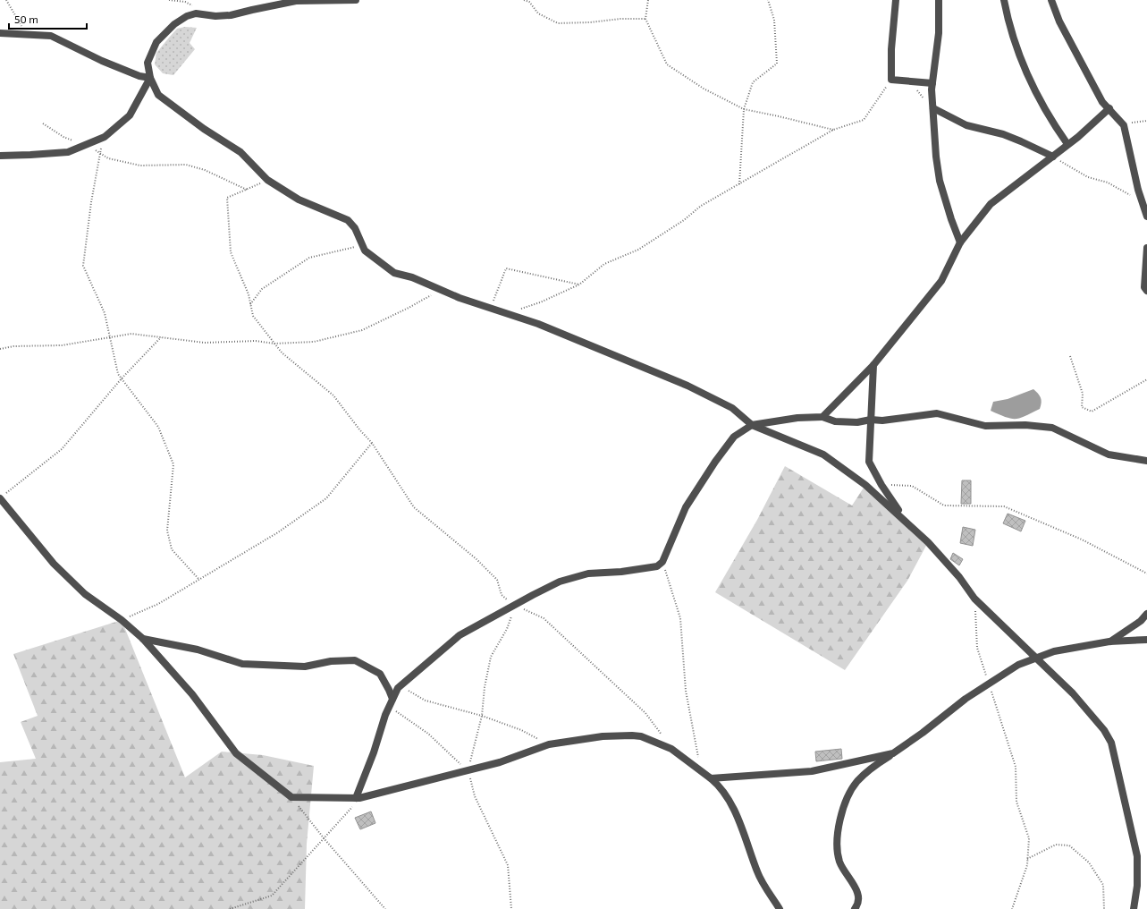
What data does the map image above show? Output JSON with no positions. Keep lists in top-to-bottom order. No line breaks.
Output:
{"scale_bar":"50 m"}
